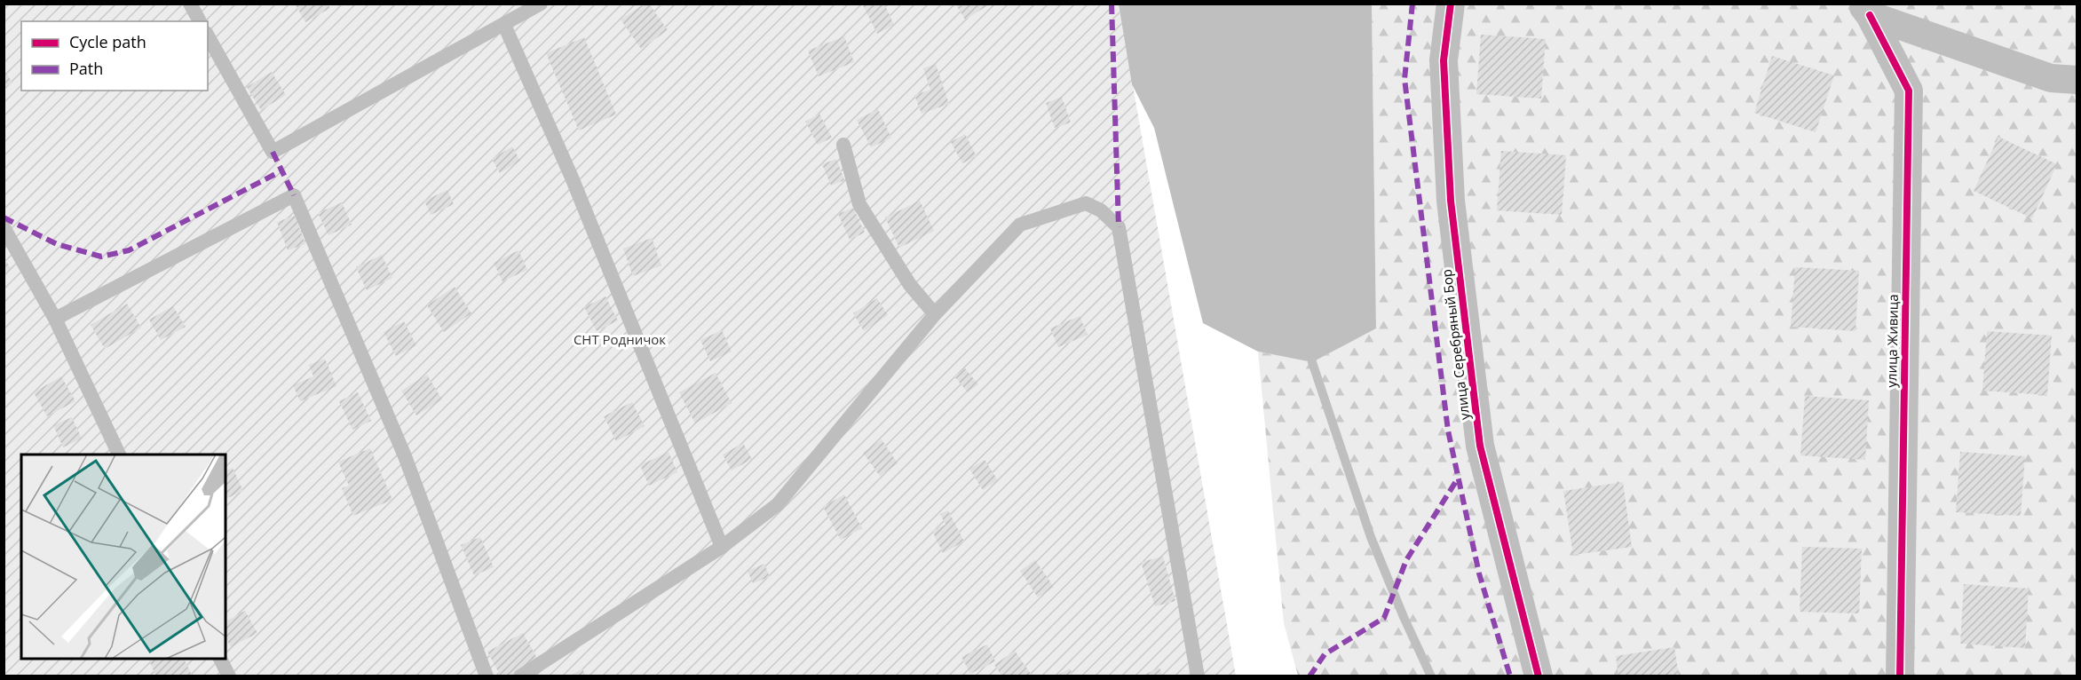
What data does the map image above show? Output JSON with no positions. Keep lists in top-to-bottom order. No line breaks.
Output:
{"streets":{"street":["улица Живица","улица Серебряный Бор"]},"parks":["СНТ Родничок"],"legend":["Cycle path","Path"]}
